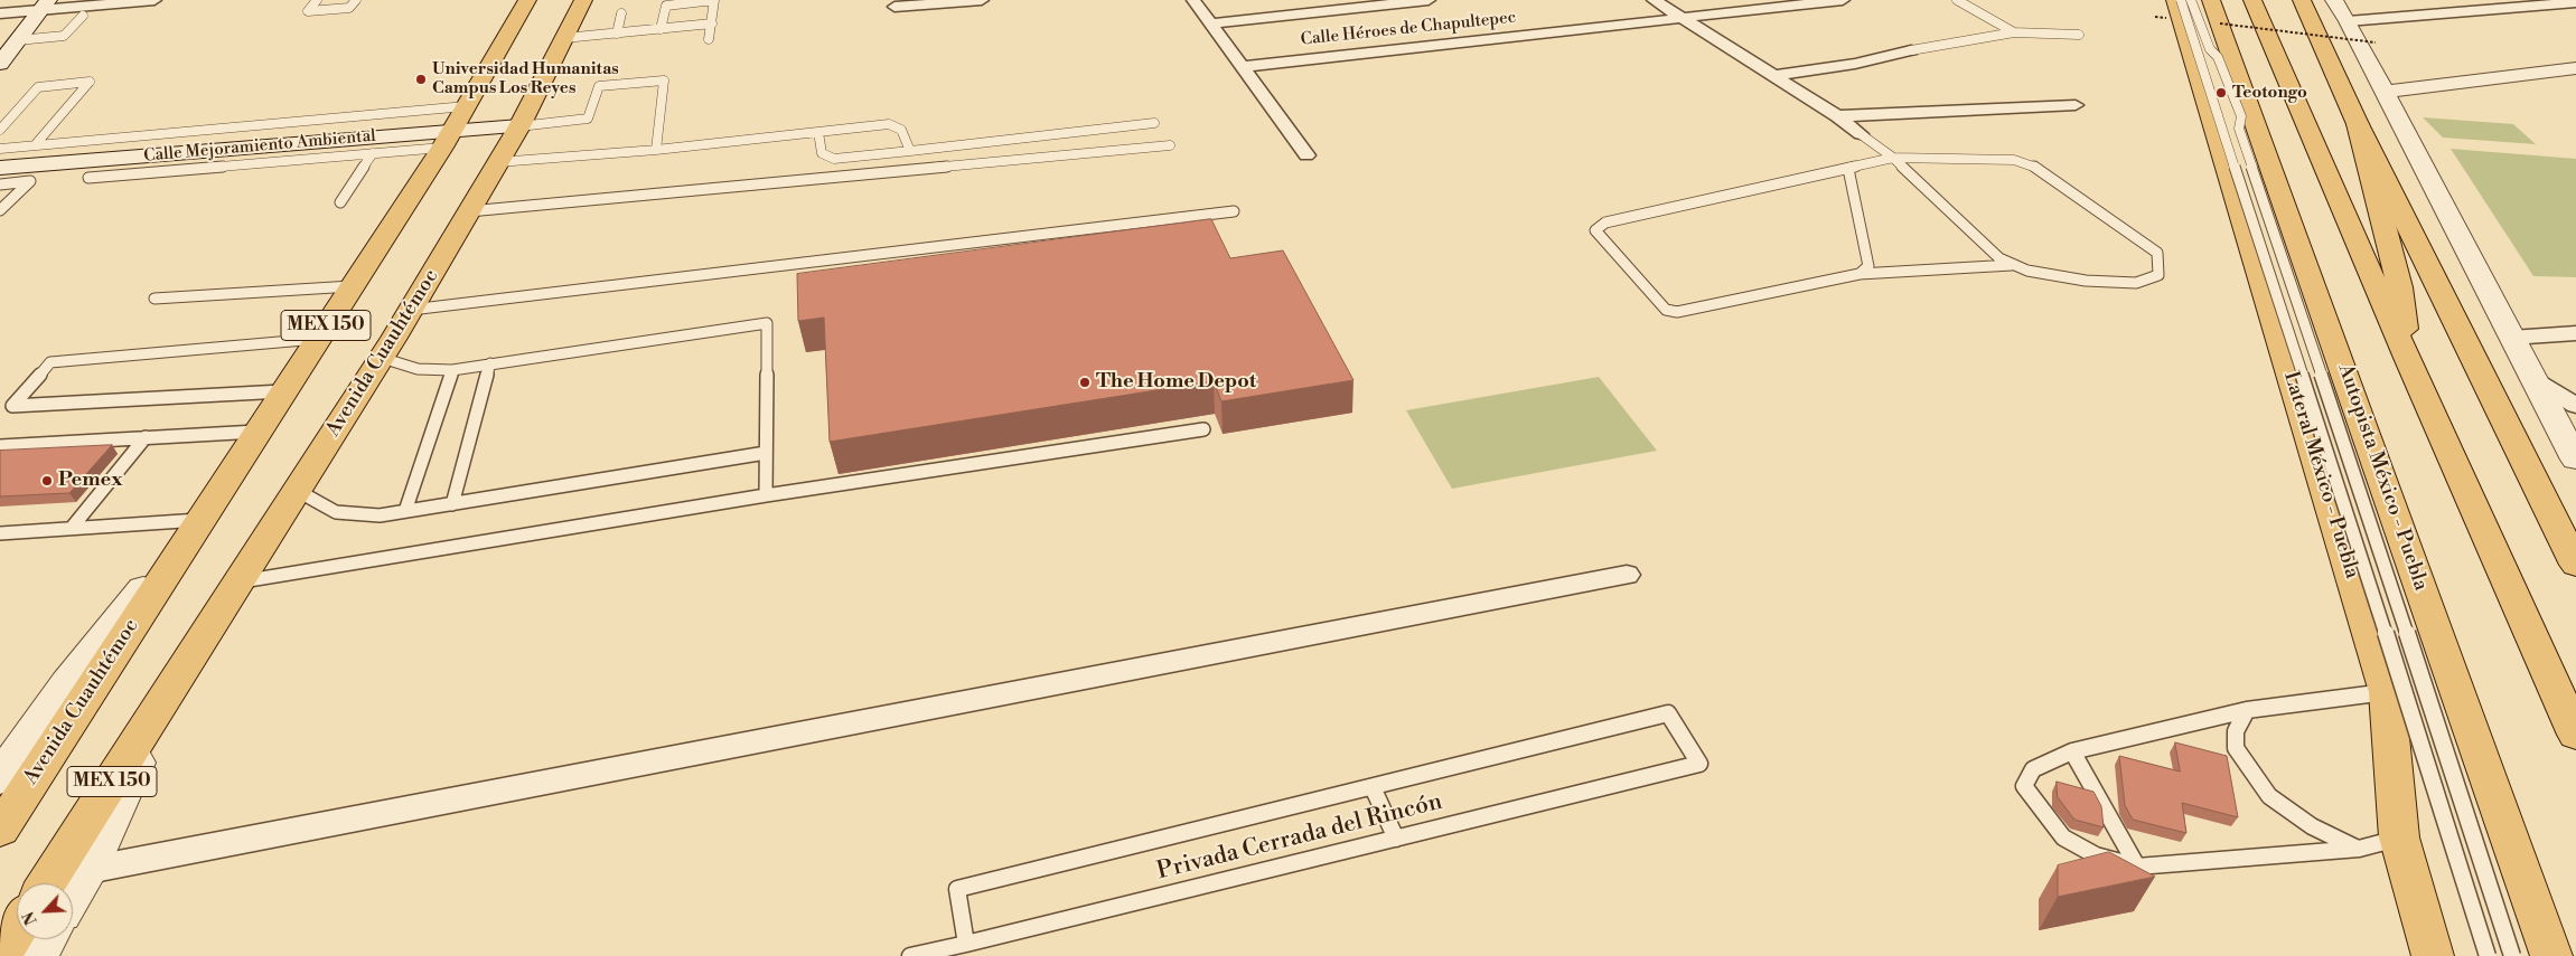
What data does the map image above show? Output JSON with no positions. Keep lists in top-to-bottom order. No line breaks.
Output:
{"streets":{"main road":["MEX 150","Avenida Cuauhtémoc","Lateral México - Puebla","Autopista México - Puebla"],"street":["Calle Héroes de Chapultepec","Calle Mejoramiento Ambiental"],"lane":["Privada Cerrada del Rincón"]},"crossings":[["Calle Mejoramiento Ambiental","Avenida Cuauhtémoc"]],"places":["Universidad Humanitas Campus Los Reyes","Teotongo","The Home Depot","Pemex"],"north":"bottom left"}
